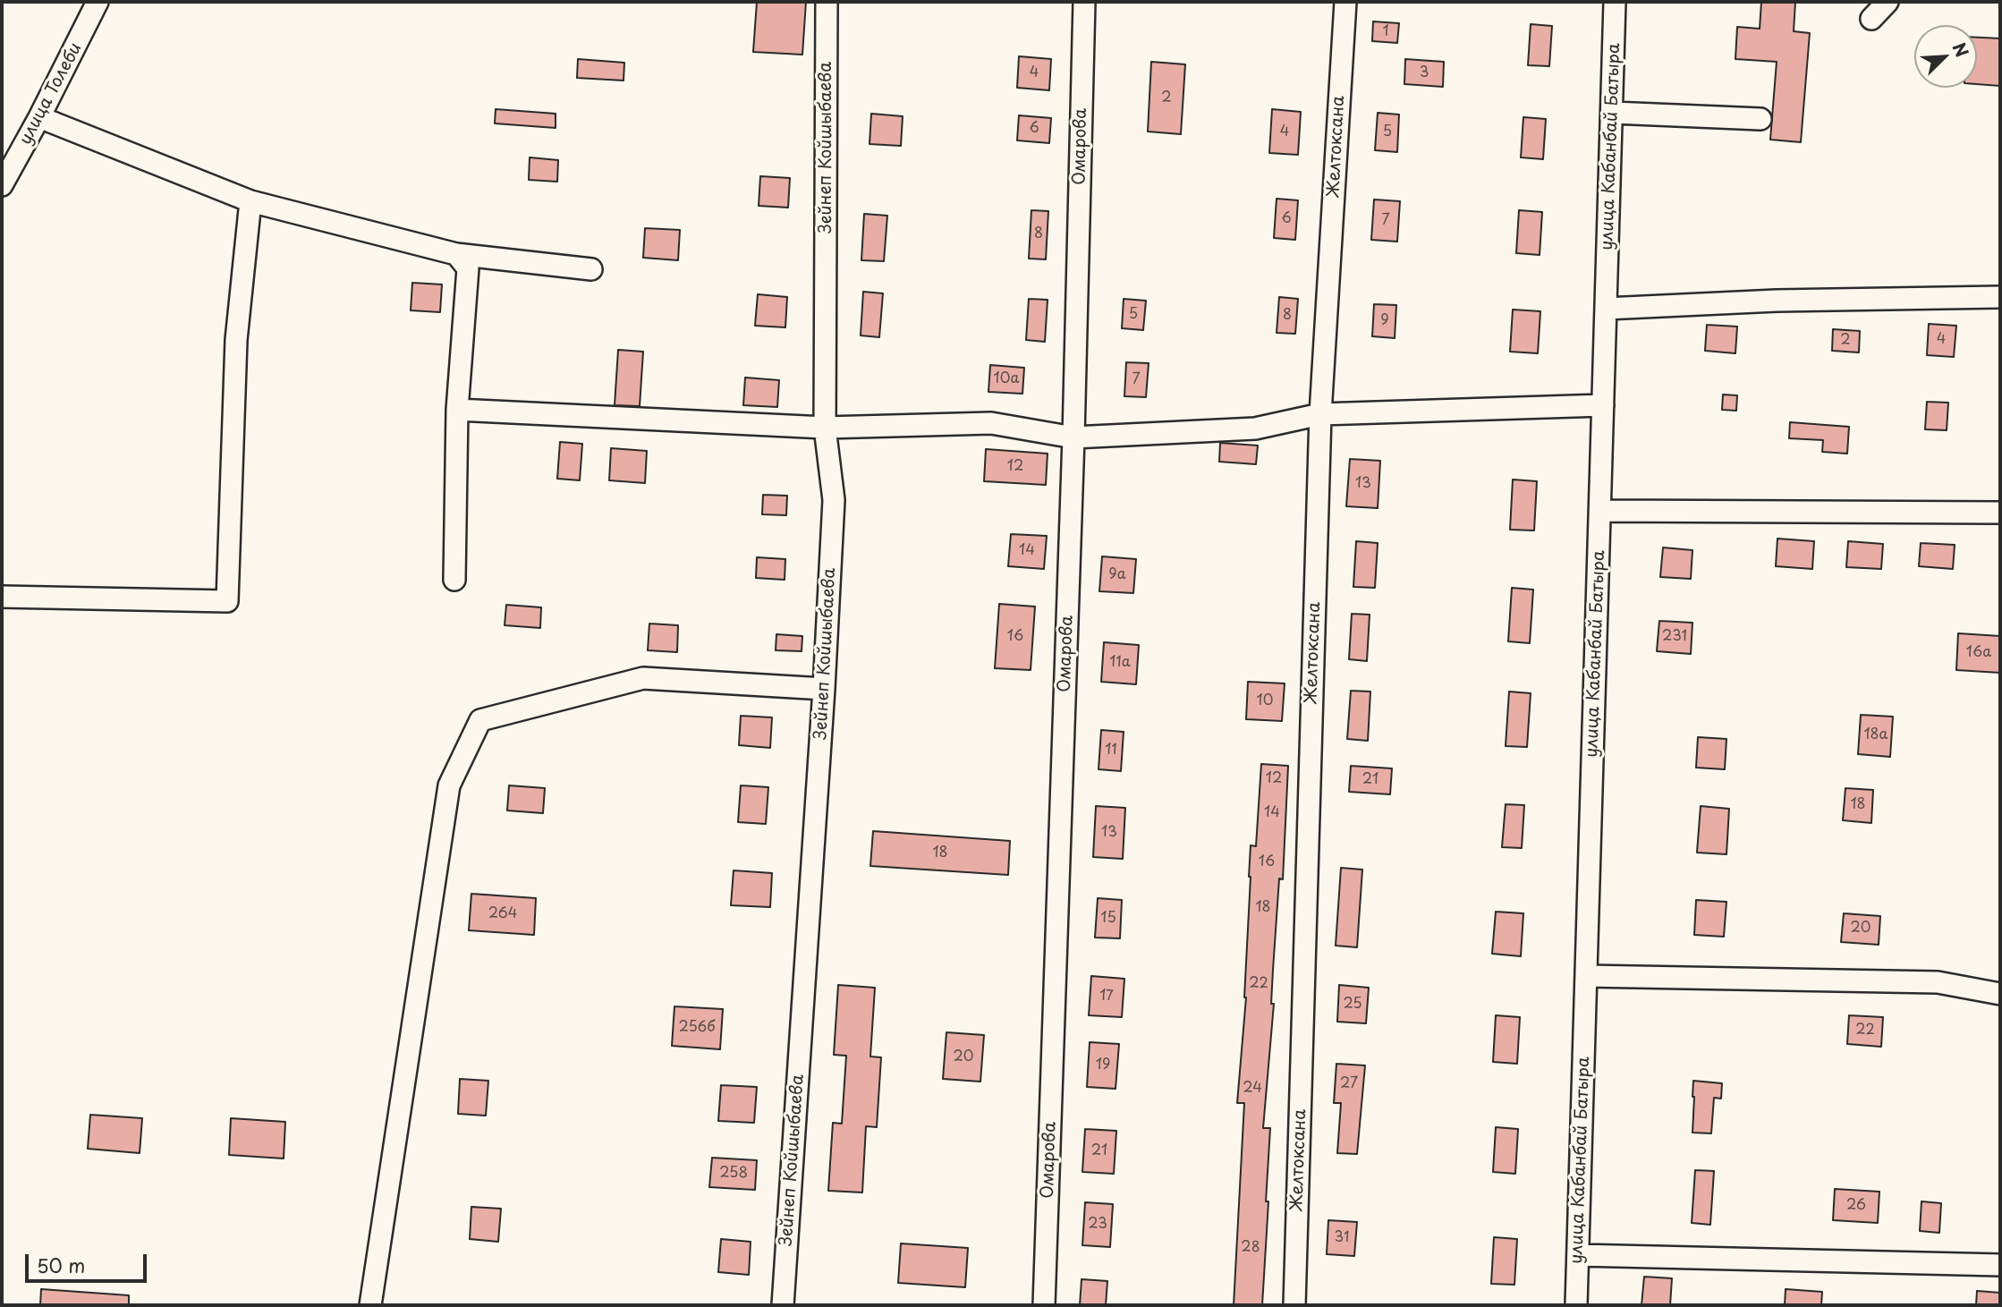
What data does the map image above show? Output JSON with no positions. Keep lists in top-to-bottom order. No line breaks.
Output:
{"streets":{"street":["улица Толеби","Омарова","Желтоксана","улица Кабанбай Батыра","Зейнеп Койшыбаева"]},"house_numbers":["1","4","3","2","6","4","5","6","7","8","5","8","9","4","2","10а","7","12","13","14","9а","16","231","16а","11а","10","18а","11","12","21","18","14","13","18","16","18","264","15","20","22","17","25","256б","22","20","19","27","24","21","258","26","23","31","28"],"scale_bar":"50 m","north":"top right"}
